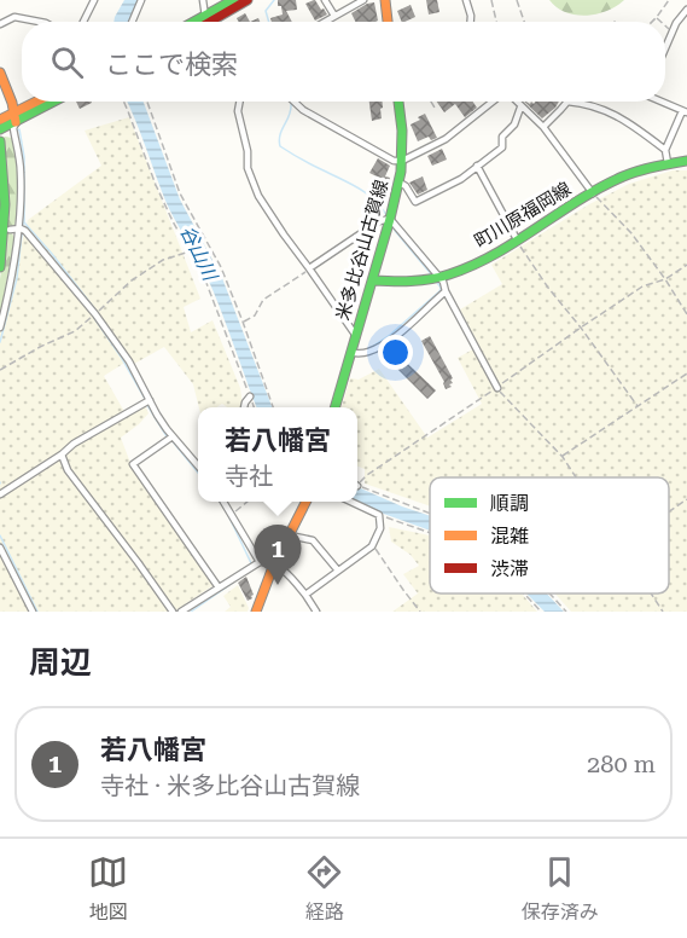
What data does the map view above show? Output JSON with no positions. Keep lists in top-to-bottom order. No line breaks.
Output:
{"streets":{"main road":["町川原福岡線","米多比谷山古賀線"]},"crossings":[["町川原福岡線","米多比谷山古賀線"]],"water":["谷山川"],"legend":["順調","混雑","渋滞"],"page":{"search":"ここで検索","popup":["若八幡宮","寺社"],"pins":"1","heading":"周辺","list":[{"mark":"1","name":"若八幡宮","note":"寺社 · 米多比谷山古賀線","value":"280 m"}],"nav":["地図","経路","保存済み"]}}
